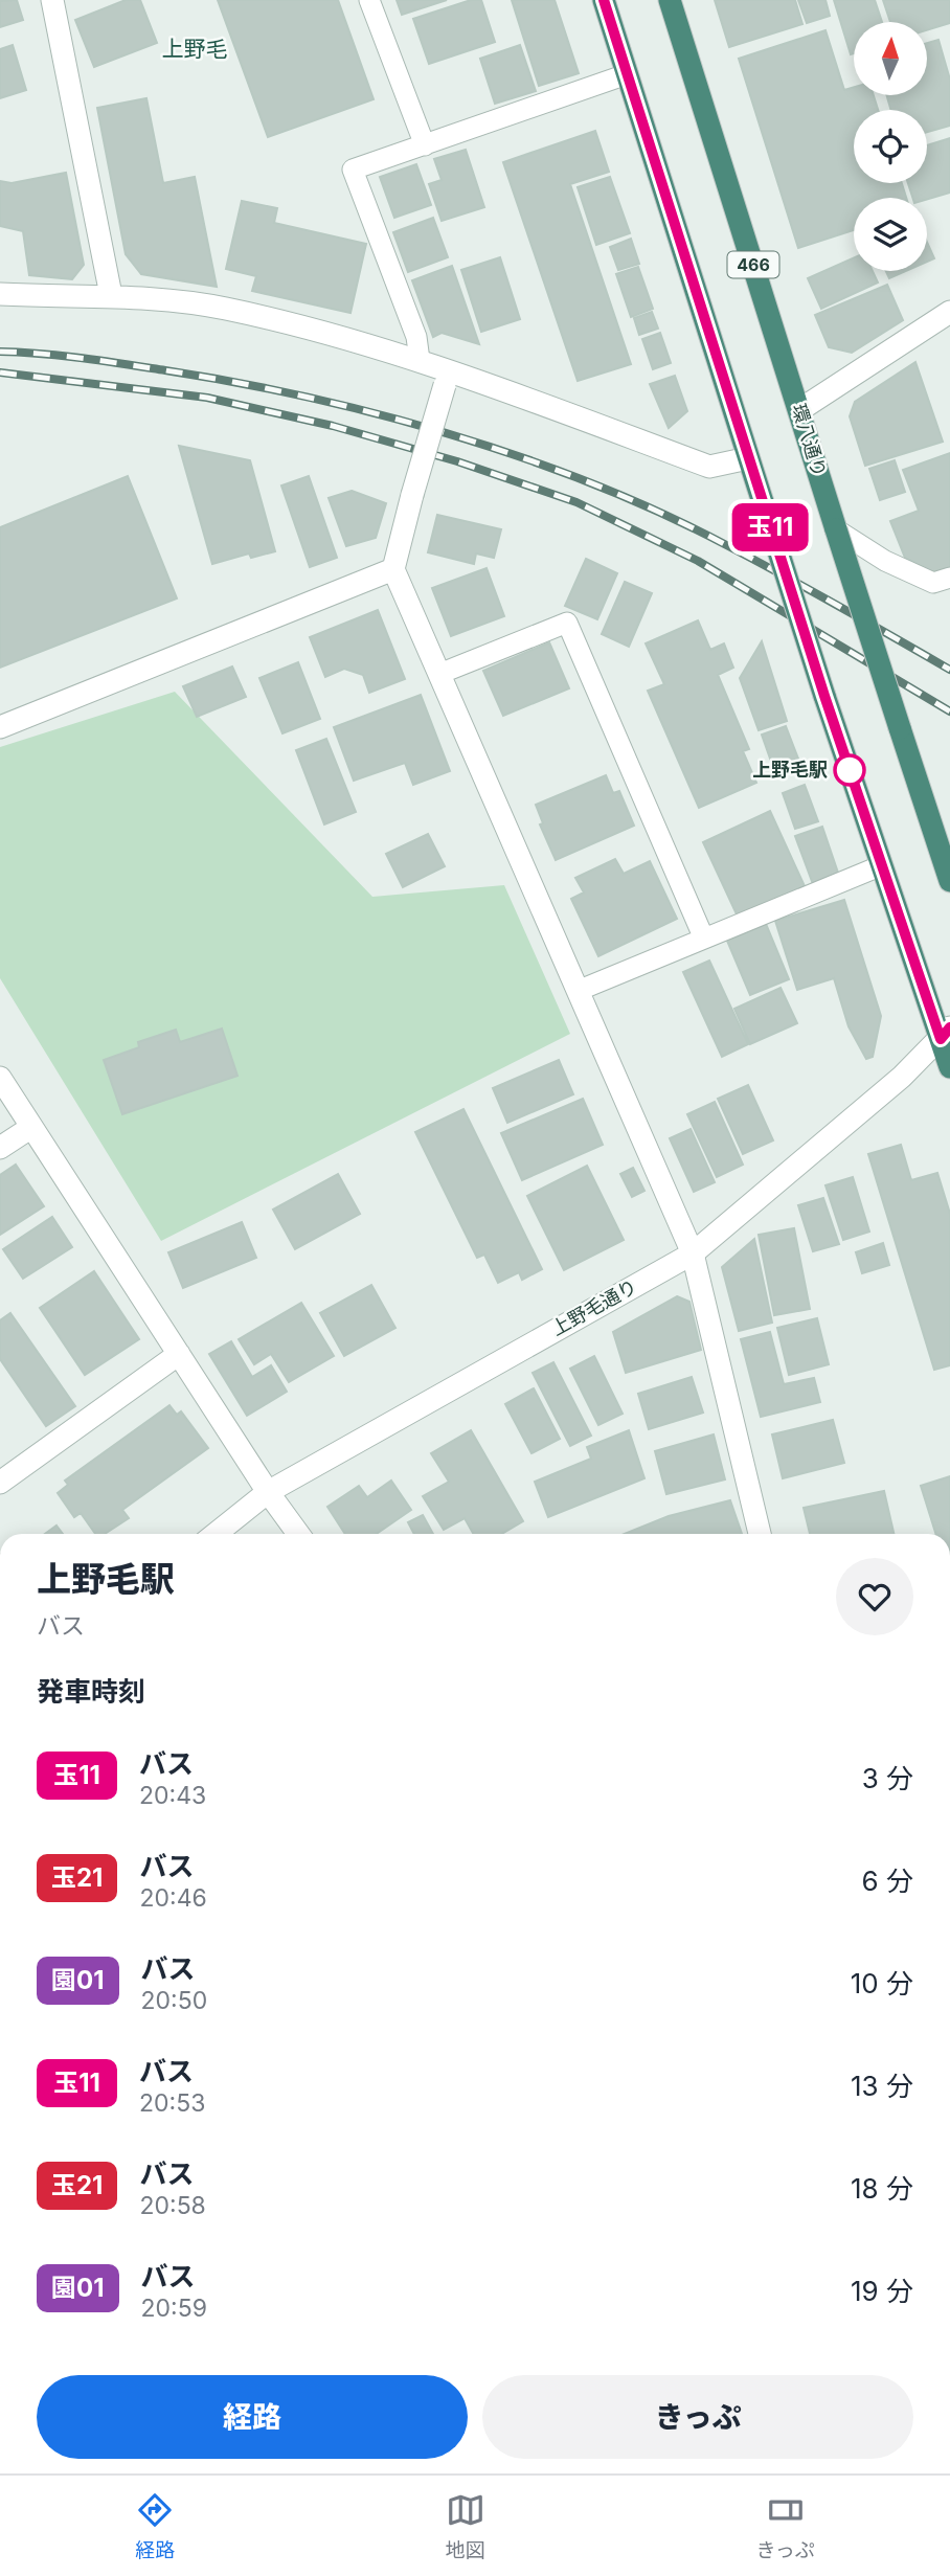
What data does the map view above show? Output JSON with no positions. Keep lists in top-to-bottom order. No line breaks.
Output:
{"streets":{"highway":["466","環八通り"],"street":["上野毛通り"]},"districts":["上野毛"],"places":["上野毛駅"],"lines":["bus line 玉11"],"north":"top","page":{"on_map":"玉11","heading":[["上野毛駅","バス"],"発車時刻"],"list":[{"mark":"玉11","name":"バス","note":"20:43","value":"3 分"},{"mark":"玉21","name":"バス","note":"20:46","value":"6 分"},{"mark":"園01","name":"バス","note":"20:50","value":"10 分"},{"mark":"玉11","name":"バス","note":"20:53","value":"13 分"},{"mark":"玉21","name":"バス","note":"20:58","value":"18 分"},{"mark":"園01","name":"バス","note":"20:59","value":"19 分"}],"buttons":["経路","きっぷ"],"tabs":["経路","地図","きっぷ"]}}
